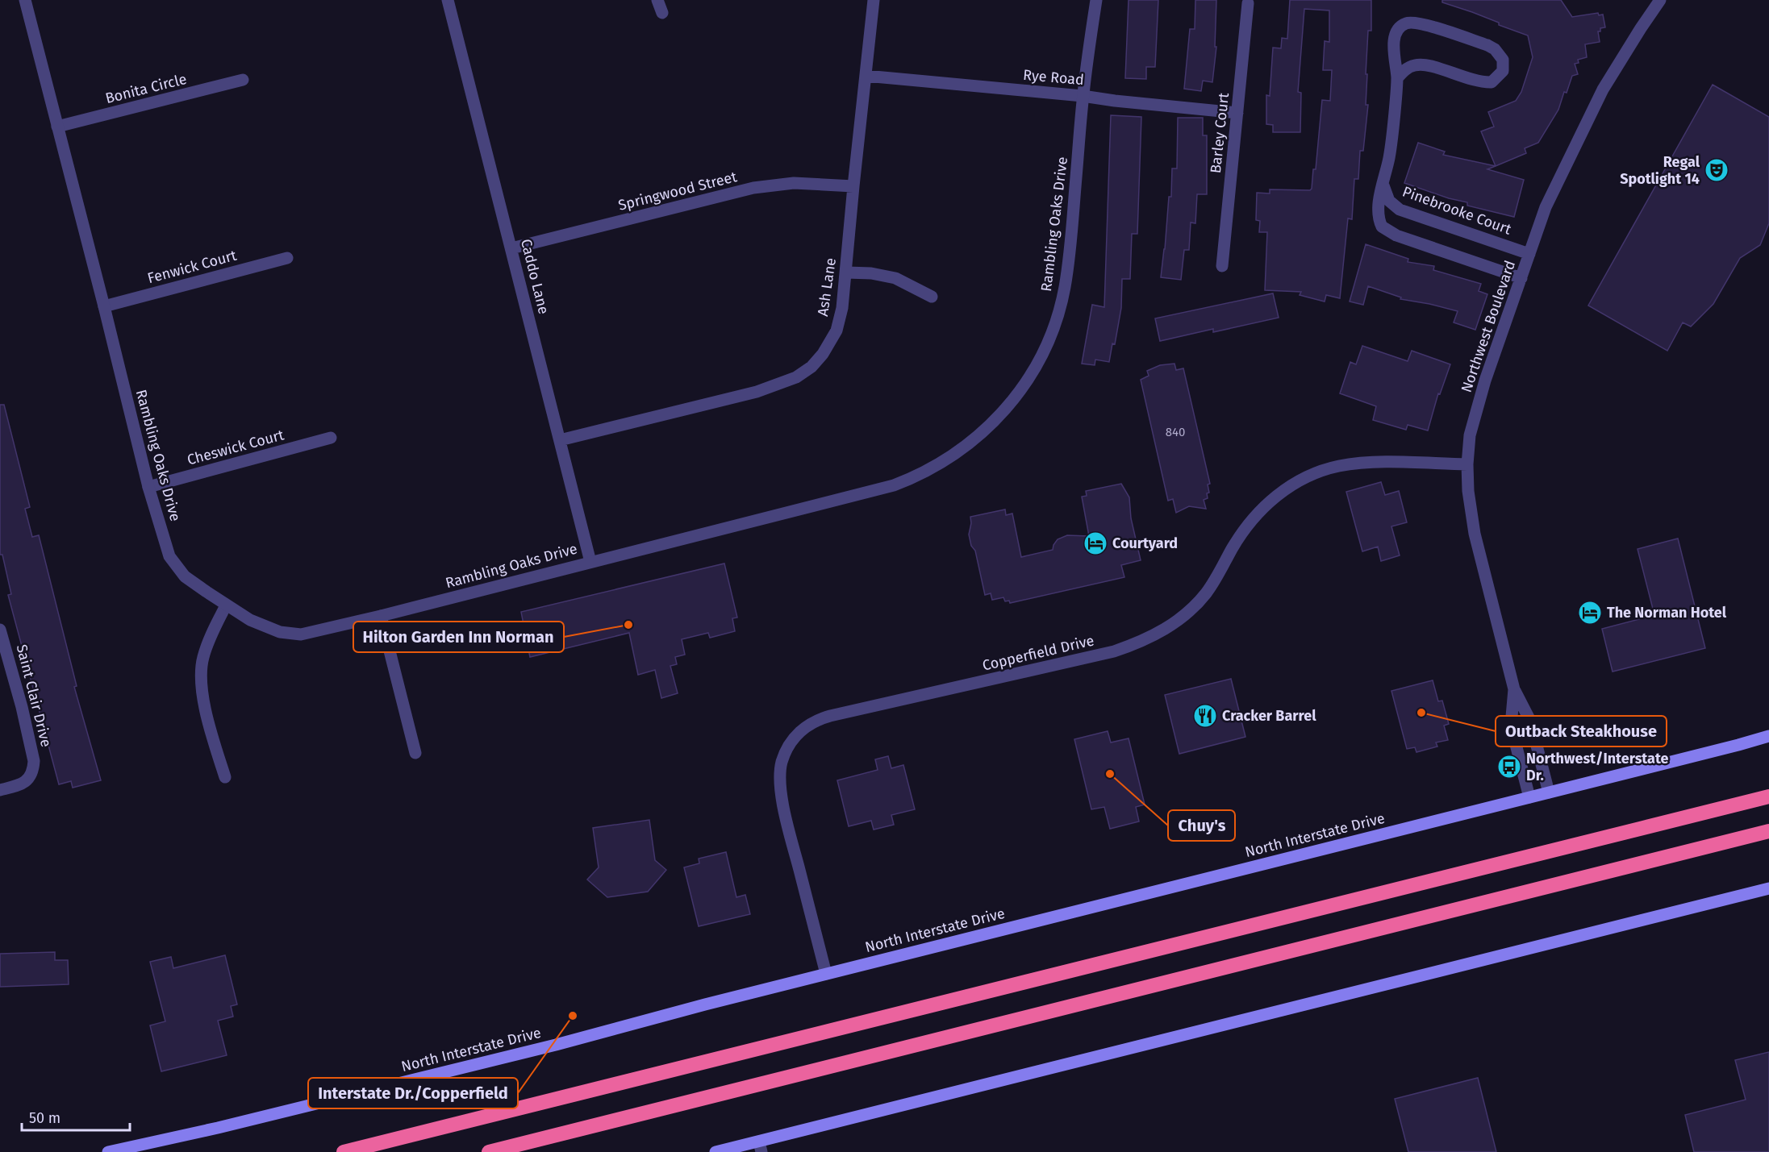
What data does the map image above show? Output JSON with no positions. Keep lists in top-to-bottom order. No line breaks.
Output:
{"streets":{"main road":["North Interstate Drive"],"street":["Rye Road","Bonita Circle","Barley Court","Springwood Street","Pinebrooke Court","Rambling Oaks Drive","Fenwick Court","Caddo Lane","Ash Lane","Northwest Boulevard","Cheswick Court","Copperfield Drive","Saint Clair Drive"]},"crossings":[["Rye Road","Barley Court"],["Rye Road","Rambling Oaks Drive"],["Rye Road","Ash Lane"],["Bonita Circle","Rambling Oaks Drive"],["Springwood Street","Caddo Lane"],["Springwood Street","Ash Lane"],["Pinebrooke Court","Northwest Boulevard"],["Rambling Oaks Drive","Fenwick Court"],["Rambling Oaks Drive","Caddo Lane"],["Rambling Oaks Drive","Cheswick Court"],["Caddo Lane","Ash Lane"],["Northwest Boulevard","Copperfield Drive"],["Northwest Boulevard","North Interstate Drive"],["Copperfield Drive","North Interstate Drive"]],"places":{"theatre":["Regal Spotlight 14"],"hotel":["Courtyard","The Norman Hotel"],"other":["Hilton Garden Inn Norman","Outback Steakhouse","Chuy's","Interstate Dr./Copperfield"],"restaurant":["Cracker Barrel"],"bus stop":["Northwest/Interstate Dr."]},"house_numbers":["840"],"scale_bar":"50 m"}
